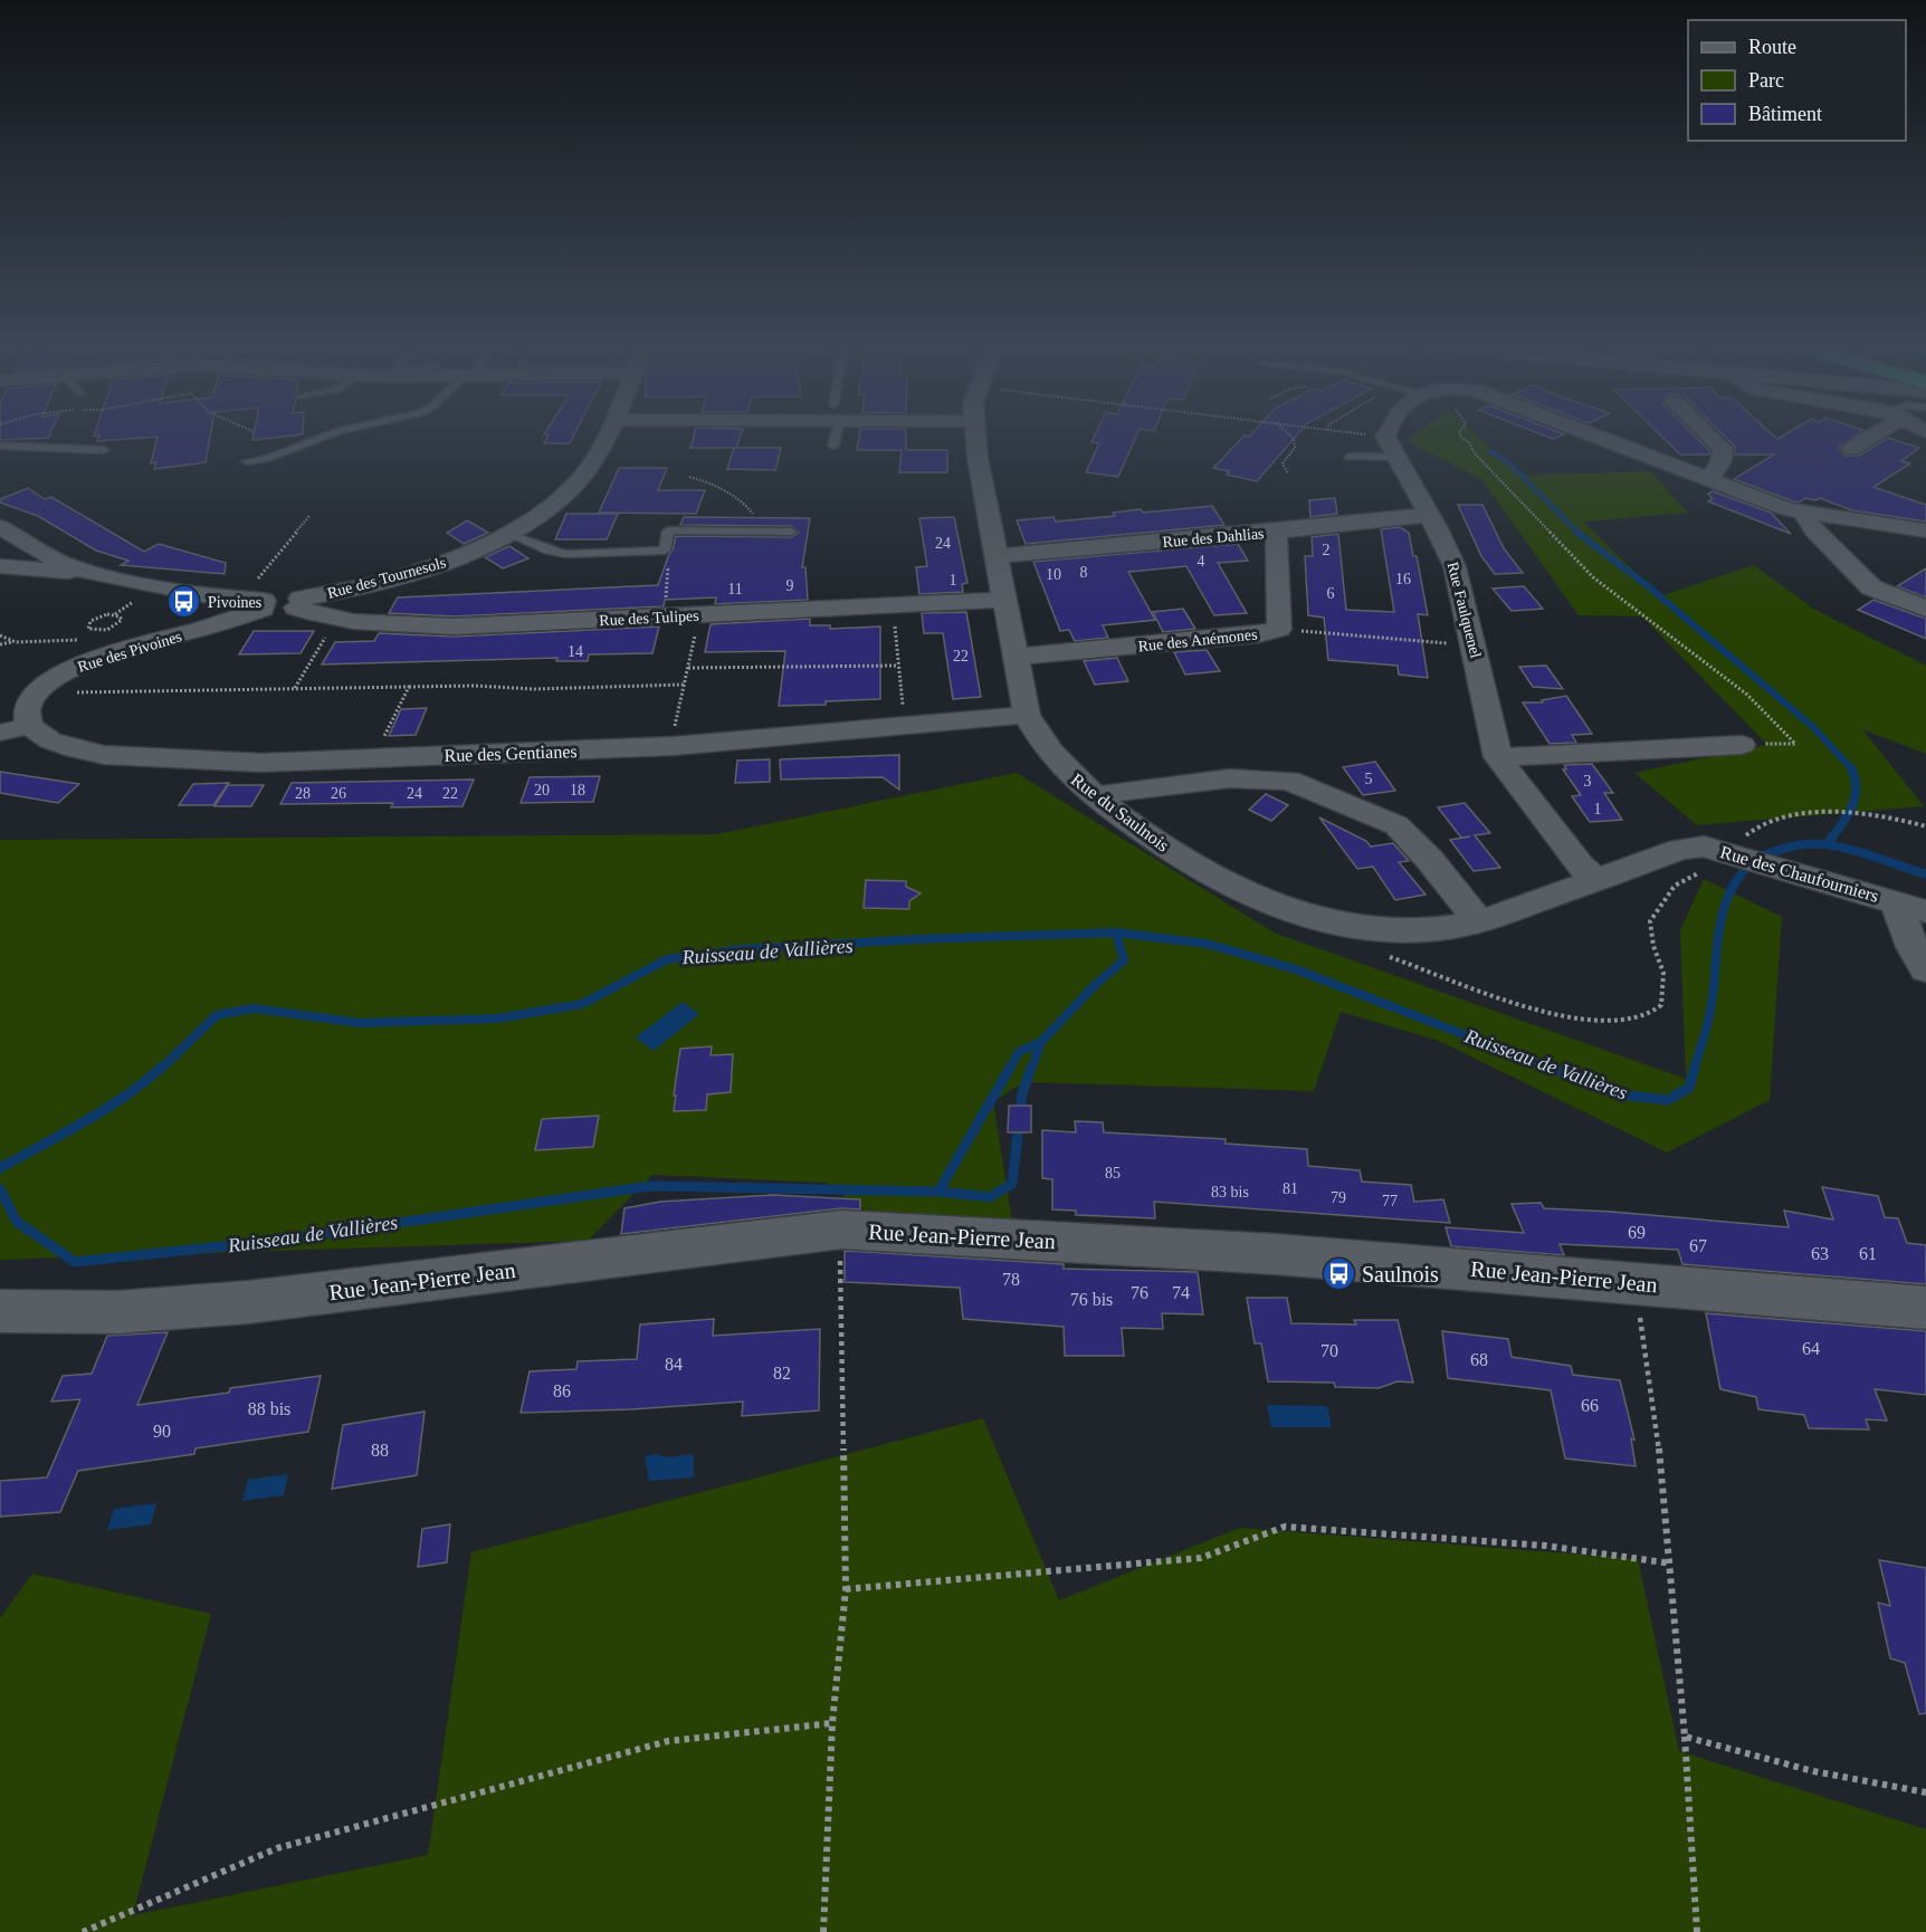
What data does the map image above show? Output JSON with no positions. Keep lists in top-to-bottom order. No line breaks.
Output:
{"streets":{"main road":["Rue Jean-Pierre Jean"],"street":["Rue des Dahlias","Rue des Tournesols","Rue Faulquenel","Rue des Tulipes","Rue des Anémones","Rue des Pivoines","Rue des Gentianes","Rue du Saulnois","Rue des Chaufourniers"]},"crossings":[["Rue des Dahlias","Rue Faulquenel"],["Rue des Dahlias","Rue des Anémones"],["Rue des Dahlias","Rue du Saulnois"],["Rue des Tournesols","Rue des Tulipes"],["Rue Faulquenel","Rue du Saulnois"],["Rue Faulquenel","Rue des Chaufourniers"],["Rue des Tulipes","Rue du Saulnois"],["Rue des Anémones","Rue du Saulnois"],["Rue des Gentianes","Rue du Saulnois"],["Rue du Saulnois","Rue des Chaufourniers"]],"water":["Ruisseau de Vallières"],"places":{"bus stop":["Pivoines","Saulnois"]},"house_numbers":["24","2","4","8","10","16","1","9","11","6","14","22","5","3","20","18","28","26","24","22","1","85","81","83 bis","79","77","69","67","63","61","78","76","74","76 bis","64","70","68","84","82","86","66","88 bis","90","88"],"legend":["Route","Parc","Bâtiment"]}
